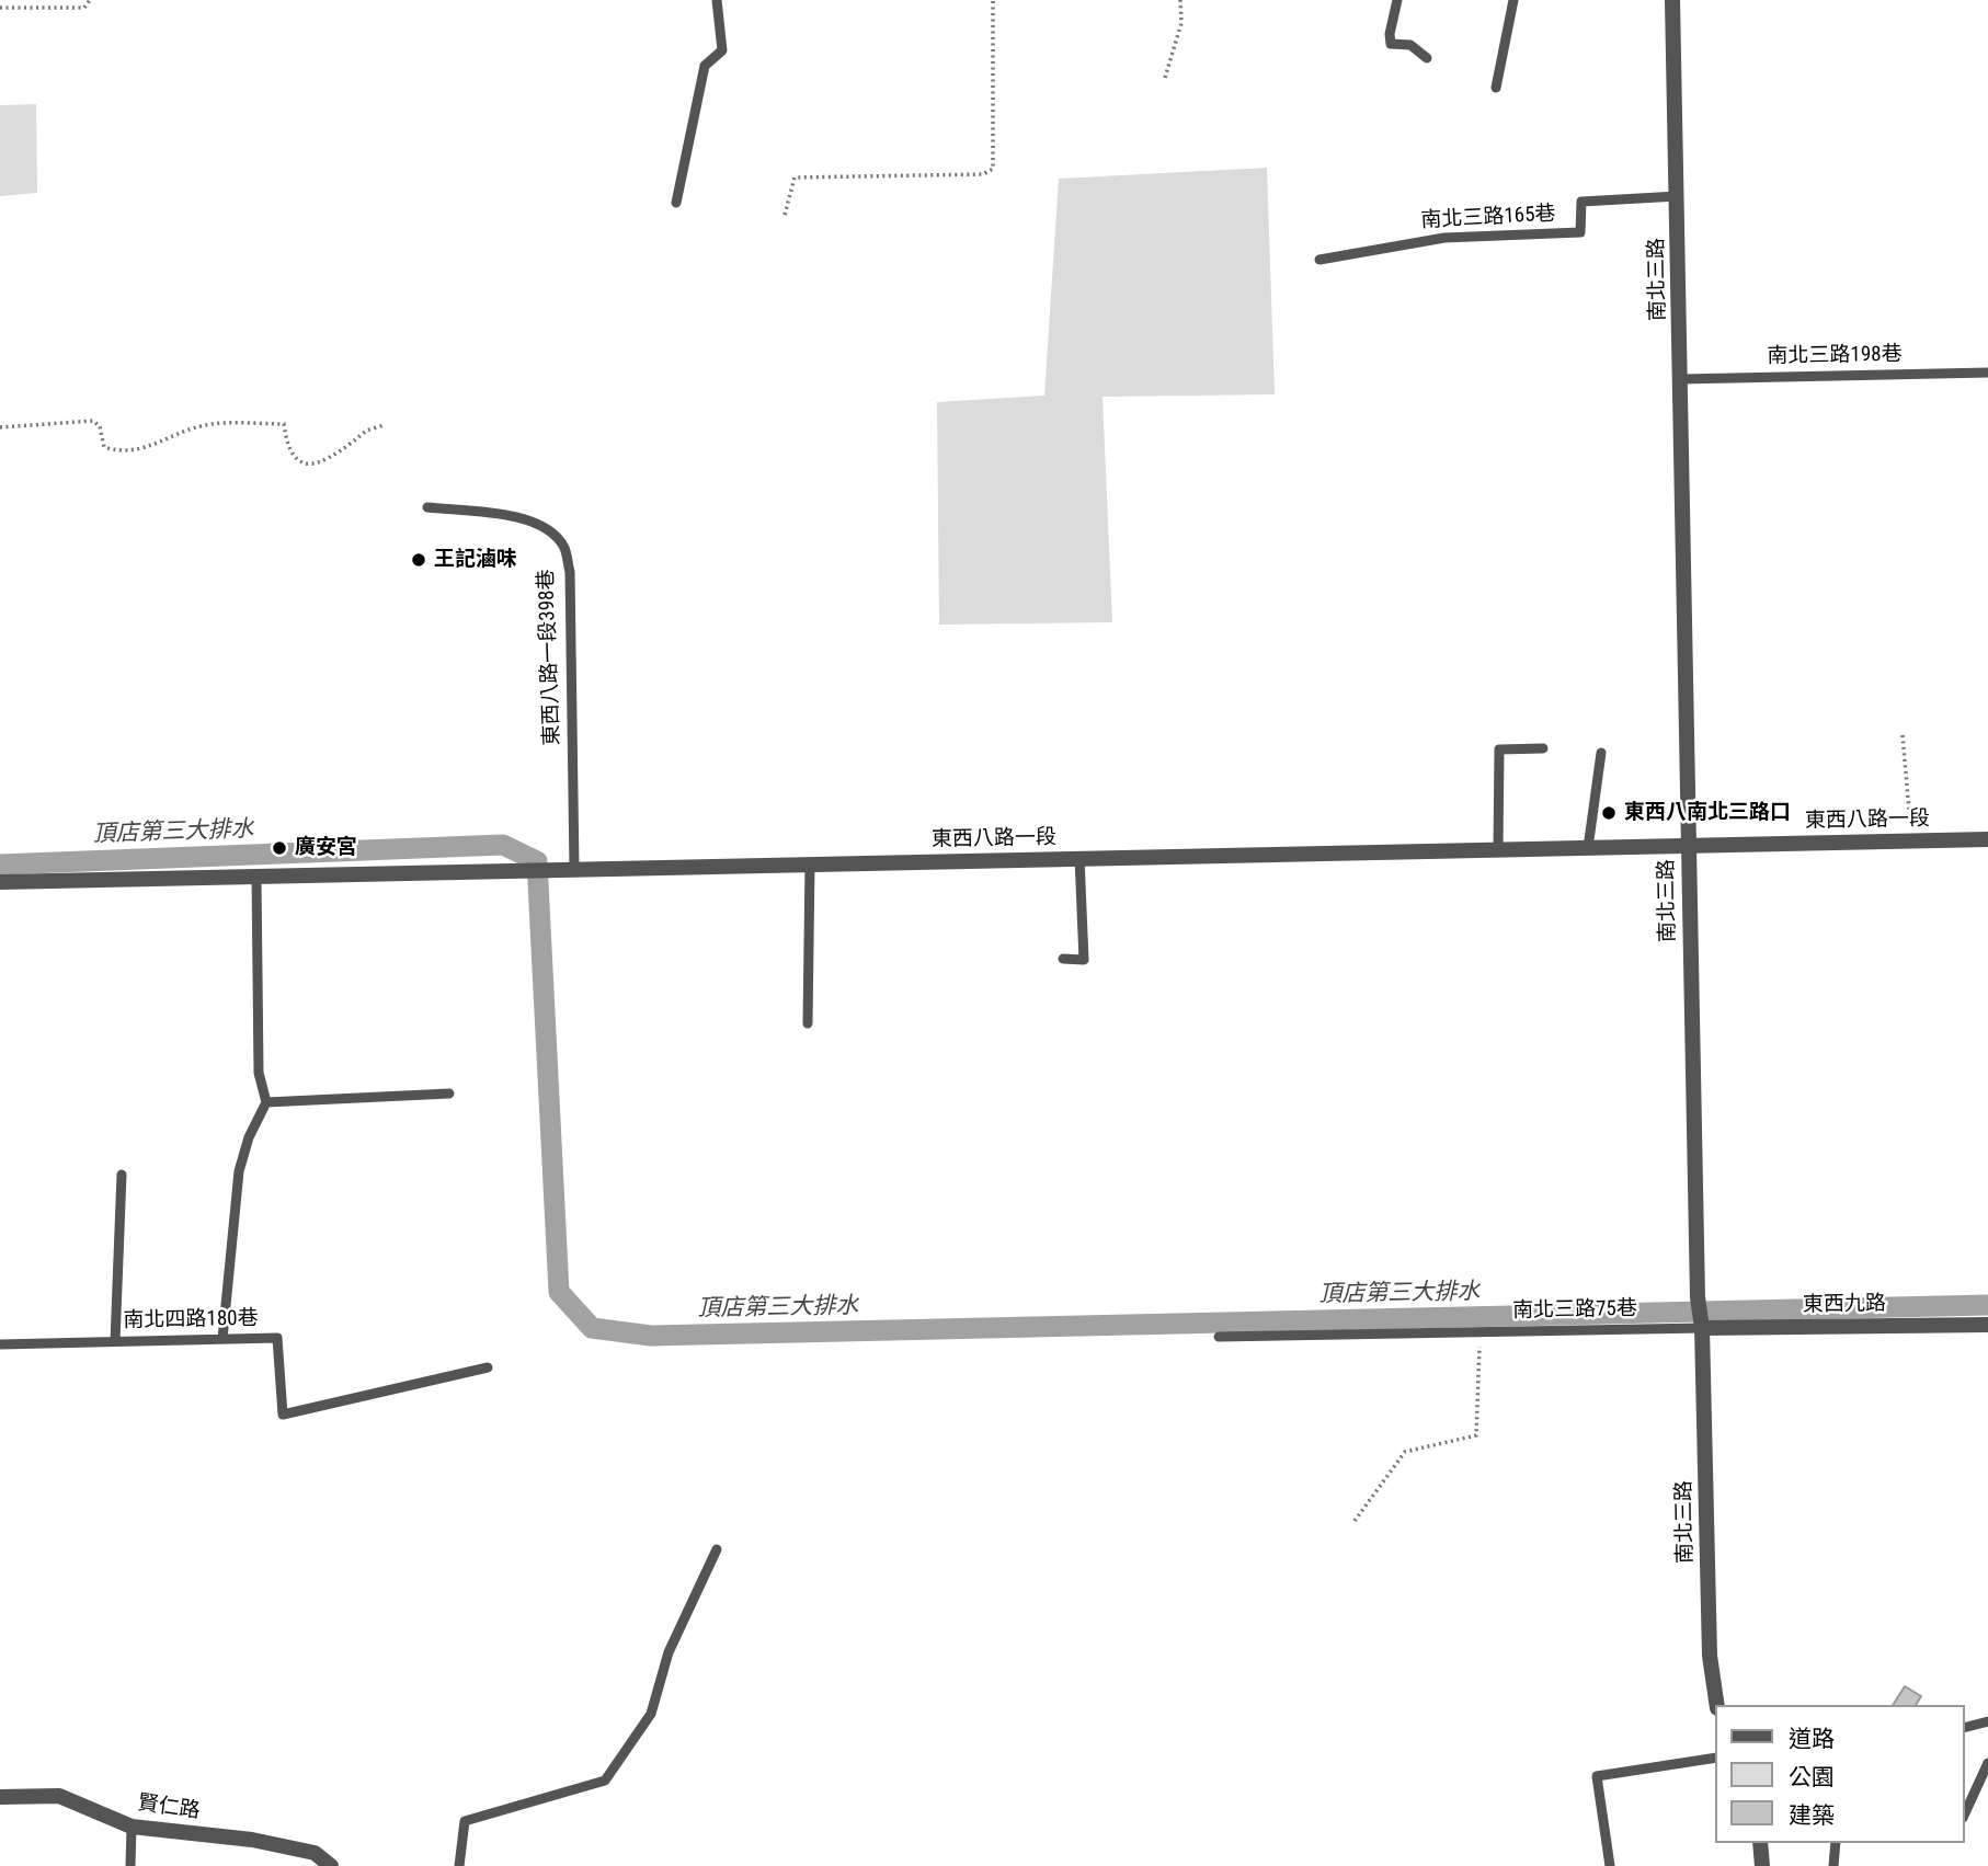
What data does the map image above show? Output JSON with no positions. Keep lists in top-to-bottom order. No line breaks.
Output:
{"streets":{"street":["南北三路","東西八路一段","東西九路","賢仁路"],"lane":["南北三路165巷","南北三路198巷","東西八路一段398巷","南北三路75巷","南北四路180巷"]},"crossings":[["南北三路165巷","南北三路"],["南北三路","南北三路198巷"],["南北三路","東西八路一段"],["南北三路","東西九路"],["南北三路","南北三路75巷"],["東西八路一段398巷","東西八路一段"],["東西九路","南北三路75巷"]],"water":["頂店第三大排水"],"places":["王記滷味","東西八南北三路口","廣安宮"],"legend":["道路","公園","建築"]}
